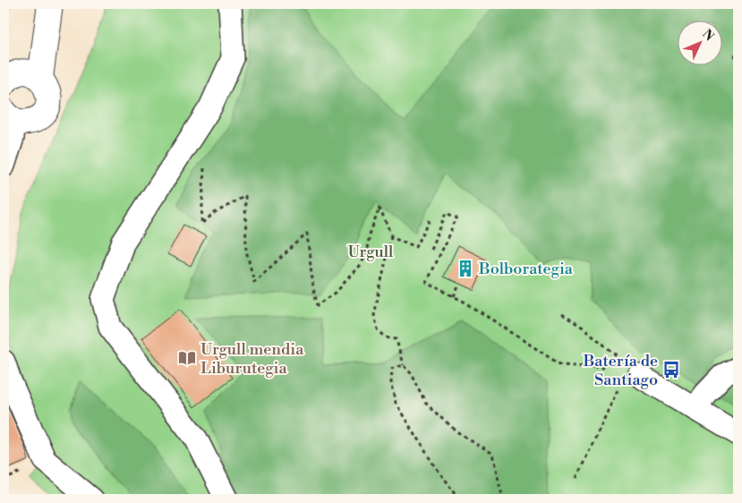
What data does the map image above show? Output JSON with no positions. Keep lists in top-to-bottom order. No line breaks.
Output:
{"parks":["Urgull"],"places":{"building":["Bolborategia"],"library":["Urgull mendia Liburutegia"],"bus stop":["Batería de Santiago"]},"north":"top right"}
